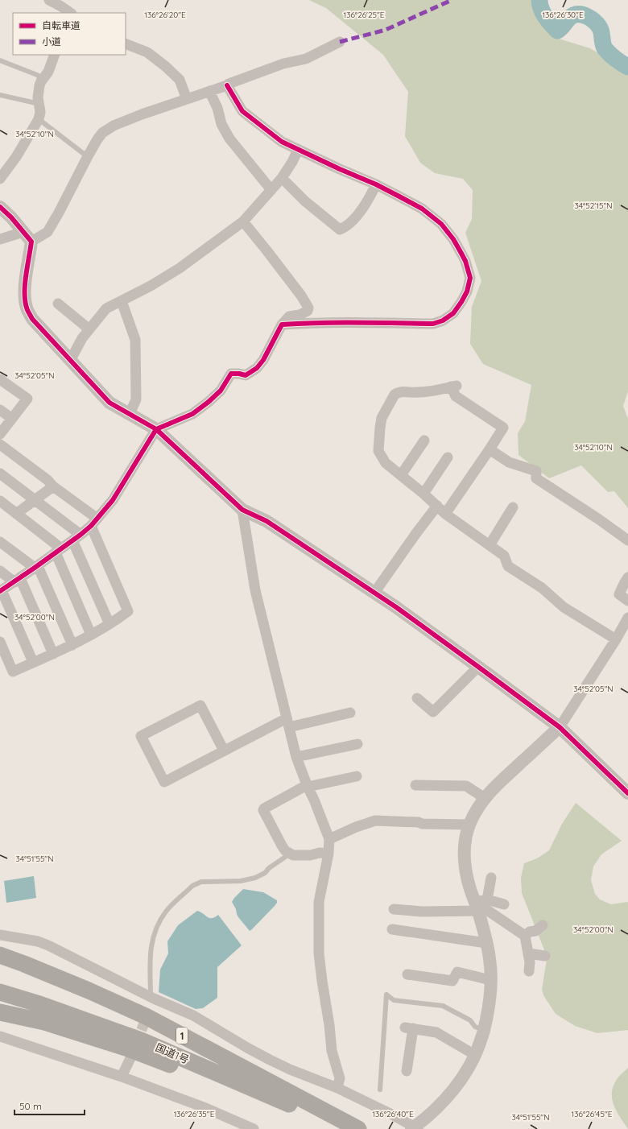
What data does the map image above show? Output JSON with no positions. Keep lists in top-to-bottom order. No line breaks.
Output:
{"streets":{"highway":["1","国道1号"]},"crossings":[["1","国道1号"]],"legend":["自転車道","小道"],"scale_bar":"50 m","coordinates":["136°26'20\"E","136°26'25\"E","136°26'30\"E","34°52'10\"N","34°52'15\"N","34°52'05\"N","34°52'00\"N","34°51'55\"N","136°26'35\"E","136°26'40\"E","136°26'45\"E"]}
